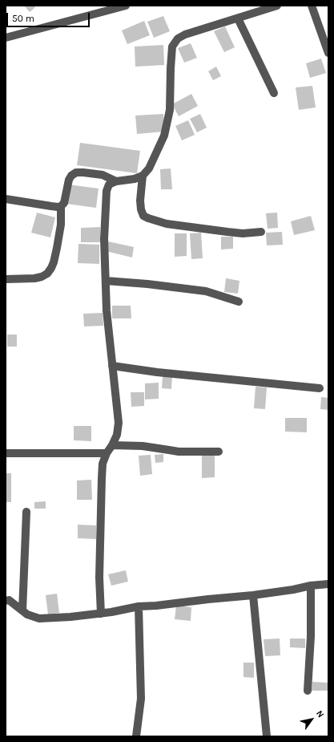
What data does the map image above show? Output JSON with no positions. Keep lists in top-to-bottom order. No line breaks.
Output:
{"scale_bar":"50 m","north":"top right"}
